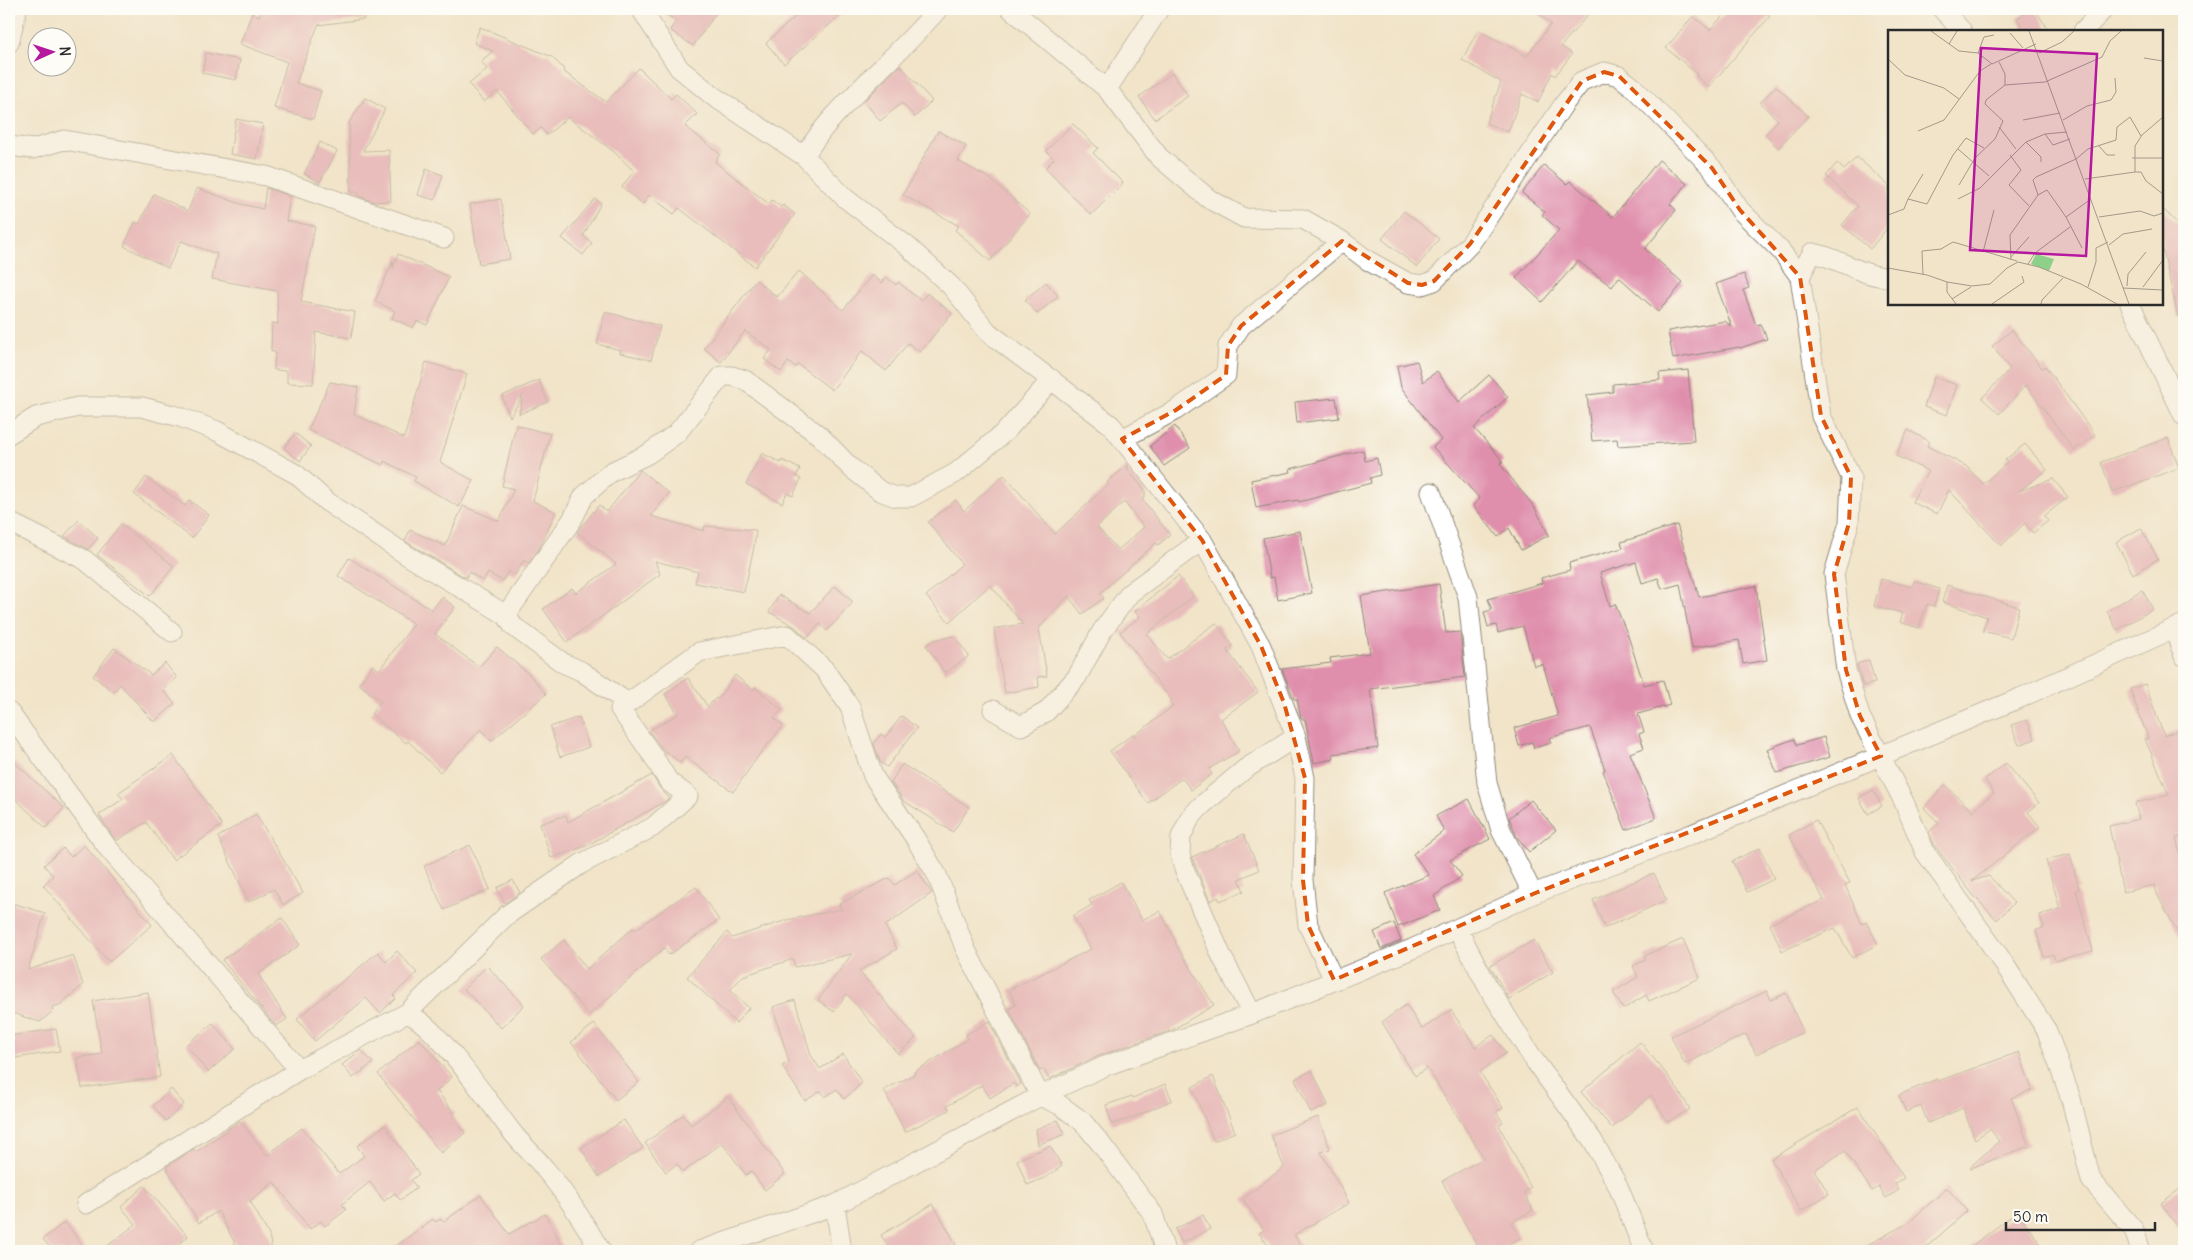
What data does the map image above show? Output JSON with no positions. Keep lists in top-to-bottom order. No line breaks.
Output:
{"scale_bar":"50 m","north":"right"}
